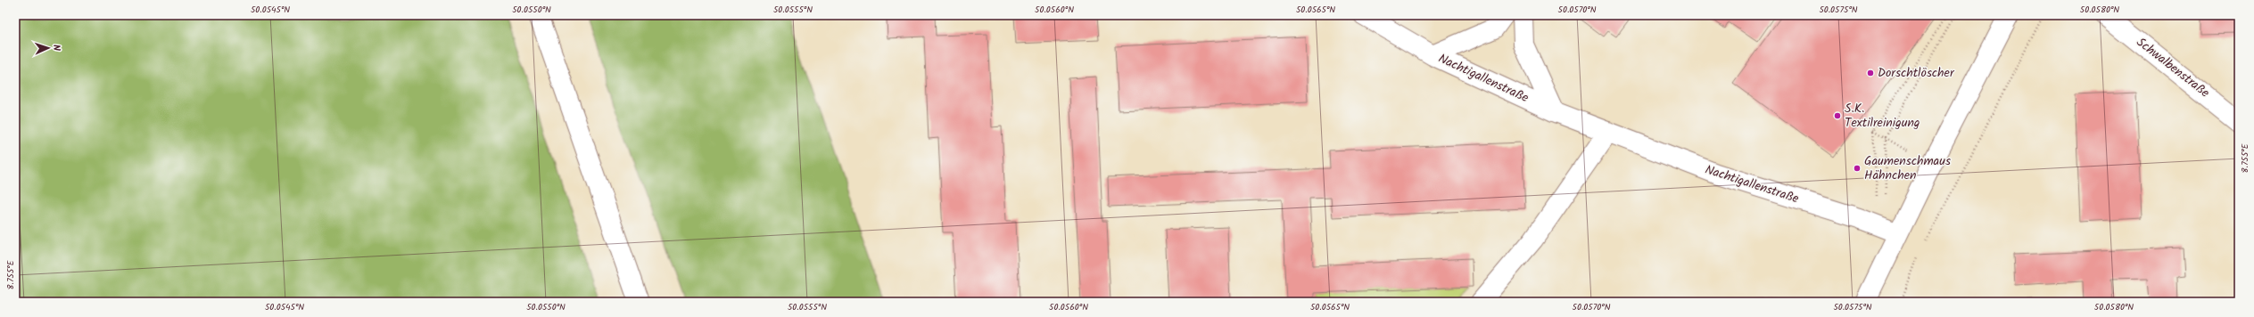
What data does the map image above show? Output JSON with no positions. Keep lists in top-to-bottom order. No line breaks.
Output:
{"streets":{"street":["Schwalbenstraße","Nachtigallenstraße"]},"places":["Dorschtlöscher","S.K. Textilreinigung","Gaumenschmaus Hähnchen"],"north":"right","coordinates":["50.0545°N","50.0550°N","50.0555°N","50.0560°N","50.0565°N","50.0570°N","50.0575°N","50.0580°N","8.755°E"]}
